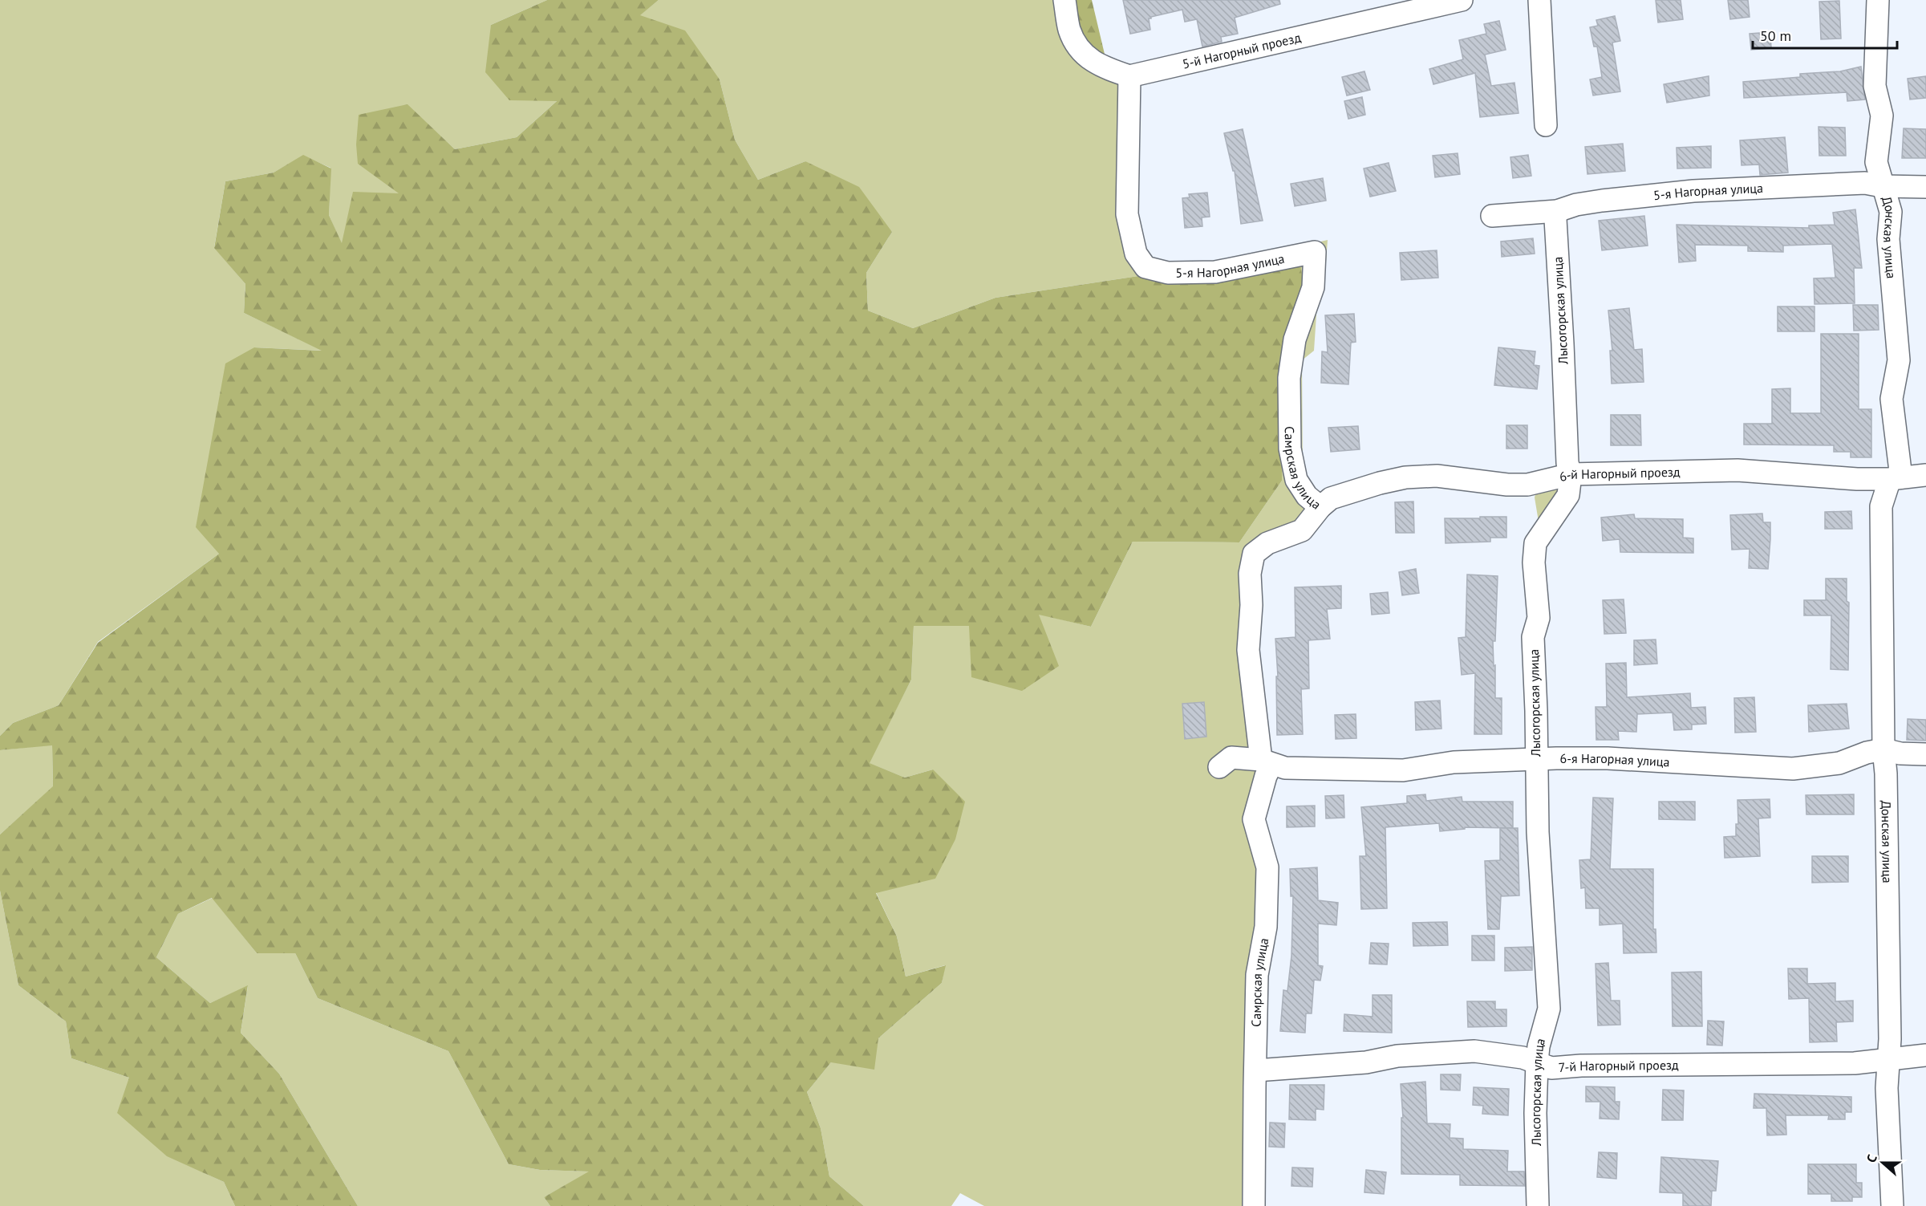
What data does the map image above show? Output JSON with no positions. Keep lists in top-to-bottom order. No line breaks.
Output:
{"streets":{"street":["5-й Нагорный проезд","5-я Нагорная улица","Донская улица","Лысогорская улица","Самрская улица","6-й Нагорный проезд","6-я Нагорная улица","7-й Нагорный проезд"]},"crossings":[["5-й Нагорный проезд","5-я Нагорная улица"],["5-я Нагорная улица","Донская улица"],["5-я Нагорная улица","Лысогорская улица"],["5-я Нагорная улица","Самрская улица"],["Донская улица","6-й Нагорный проезд"],["Донская улица","6-я Нагорная улица"],["Донская улица","7-й Нагорный проезд"],["Лысогорская улица","6-й Нагорный проезд"],["Лысогорская улица","6-я Нагорная улица"],["Лысогорская улица","7-й Нагорный проезд"],["Самрская улица","6-й Нагорный проезд"],["Самрская улица","6-я Нагорная улица"],["Самрская улица","7-й Нагорный проезд"]],"scale_bar":"50 m","north":"left"}
